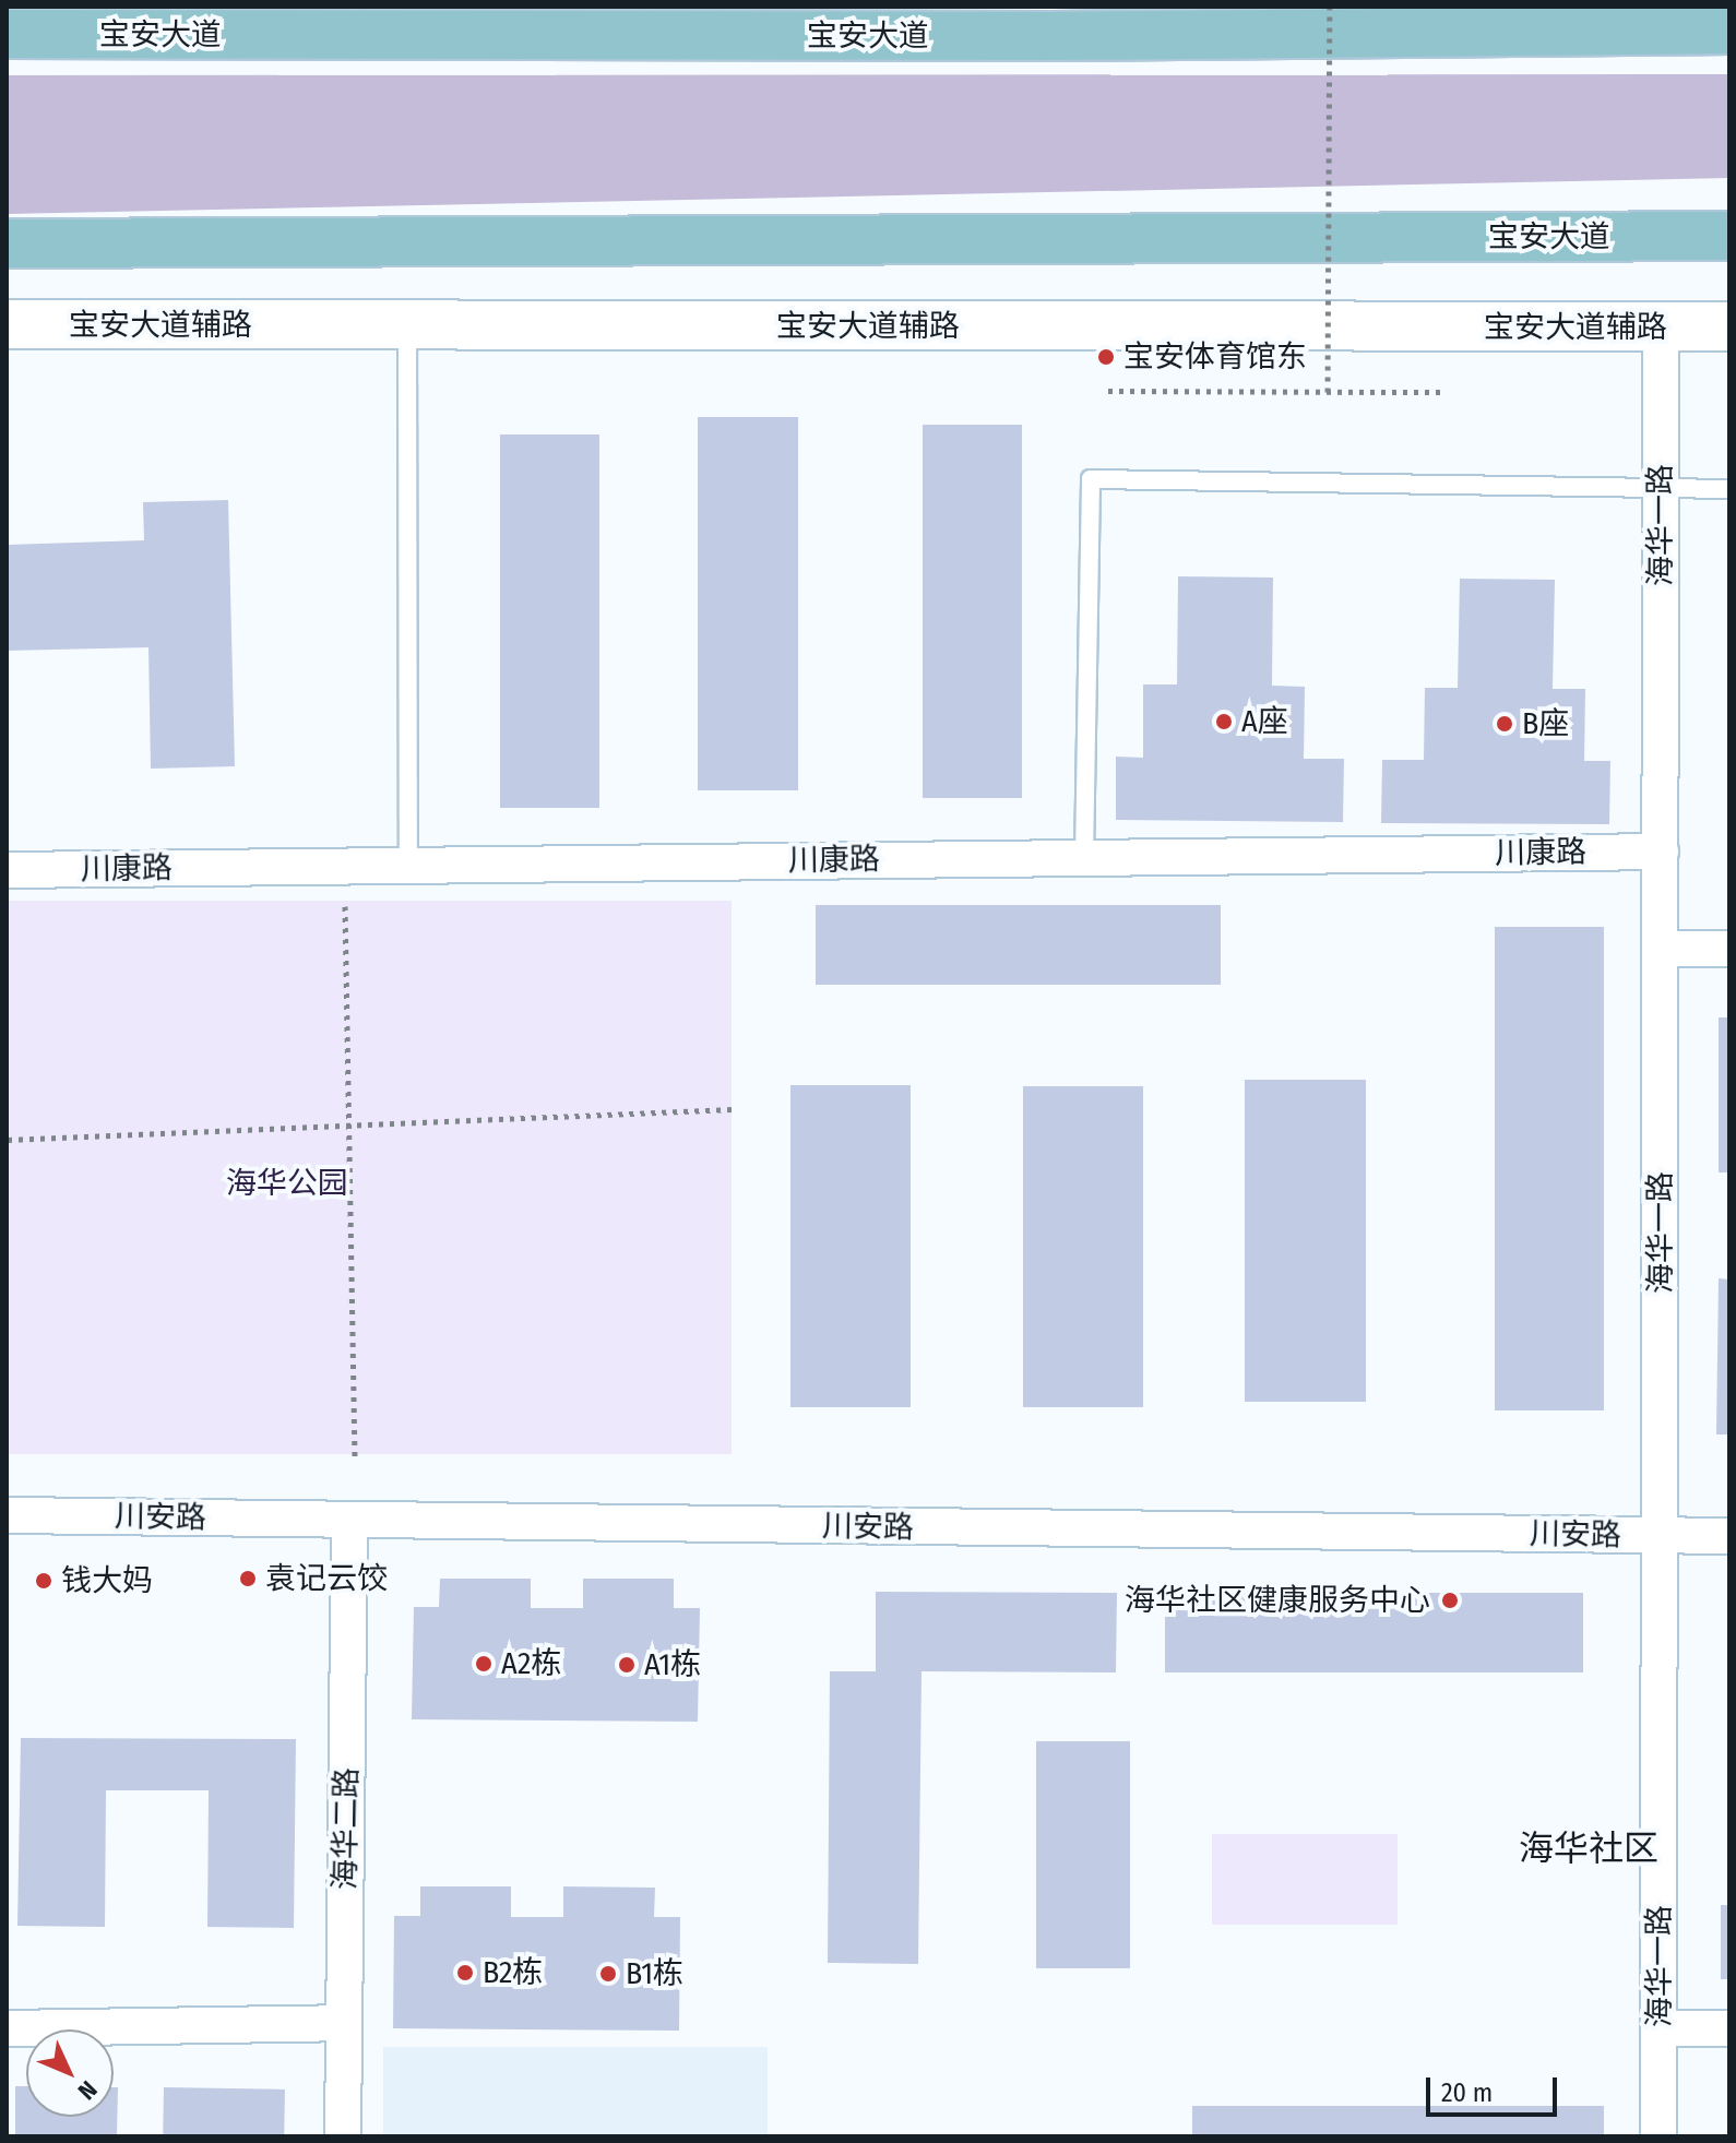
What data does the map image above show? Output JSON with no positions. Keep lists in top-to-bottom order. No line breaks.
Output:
{"streets":{"main road":["宝安大道","宝安大道辅路"],"street":["海华一路","川康路","川安路","海华二路"]},"crossings":[["宝安大道辅路","海华一路"],["海华一路","川康路"],["海华一路","川安路"],["川安路","海华二路"]],"districts":["海华社区"],"parks":["海华公园"],"places":["宝安体育馆东","A座","B座","袁记云饺","钱大妈","海华社区健康服务中心","A2栋","A1栋","B2栋","B1栋"],"scale_bar":"20 m","north":"bottom right"}
